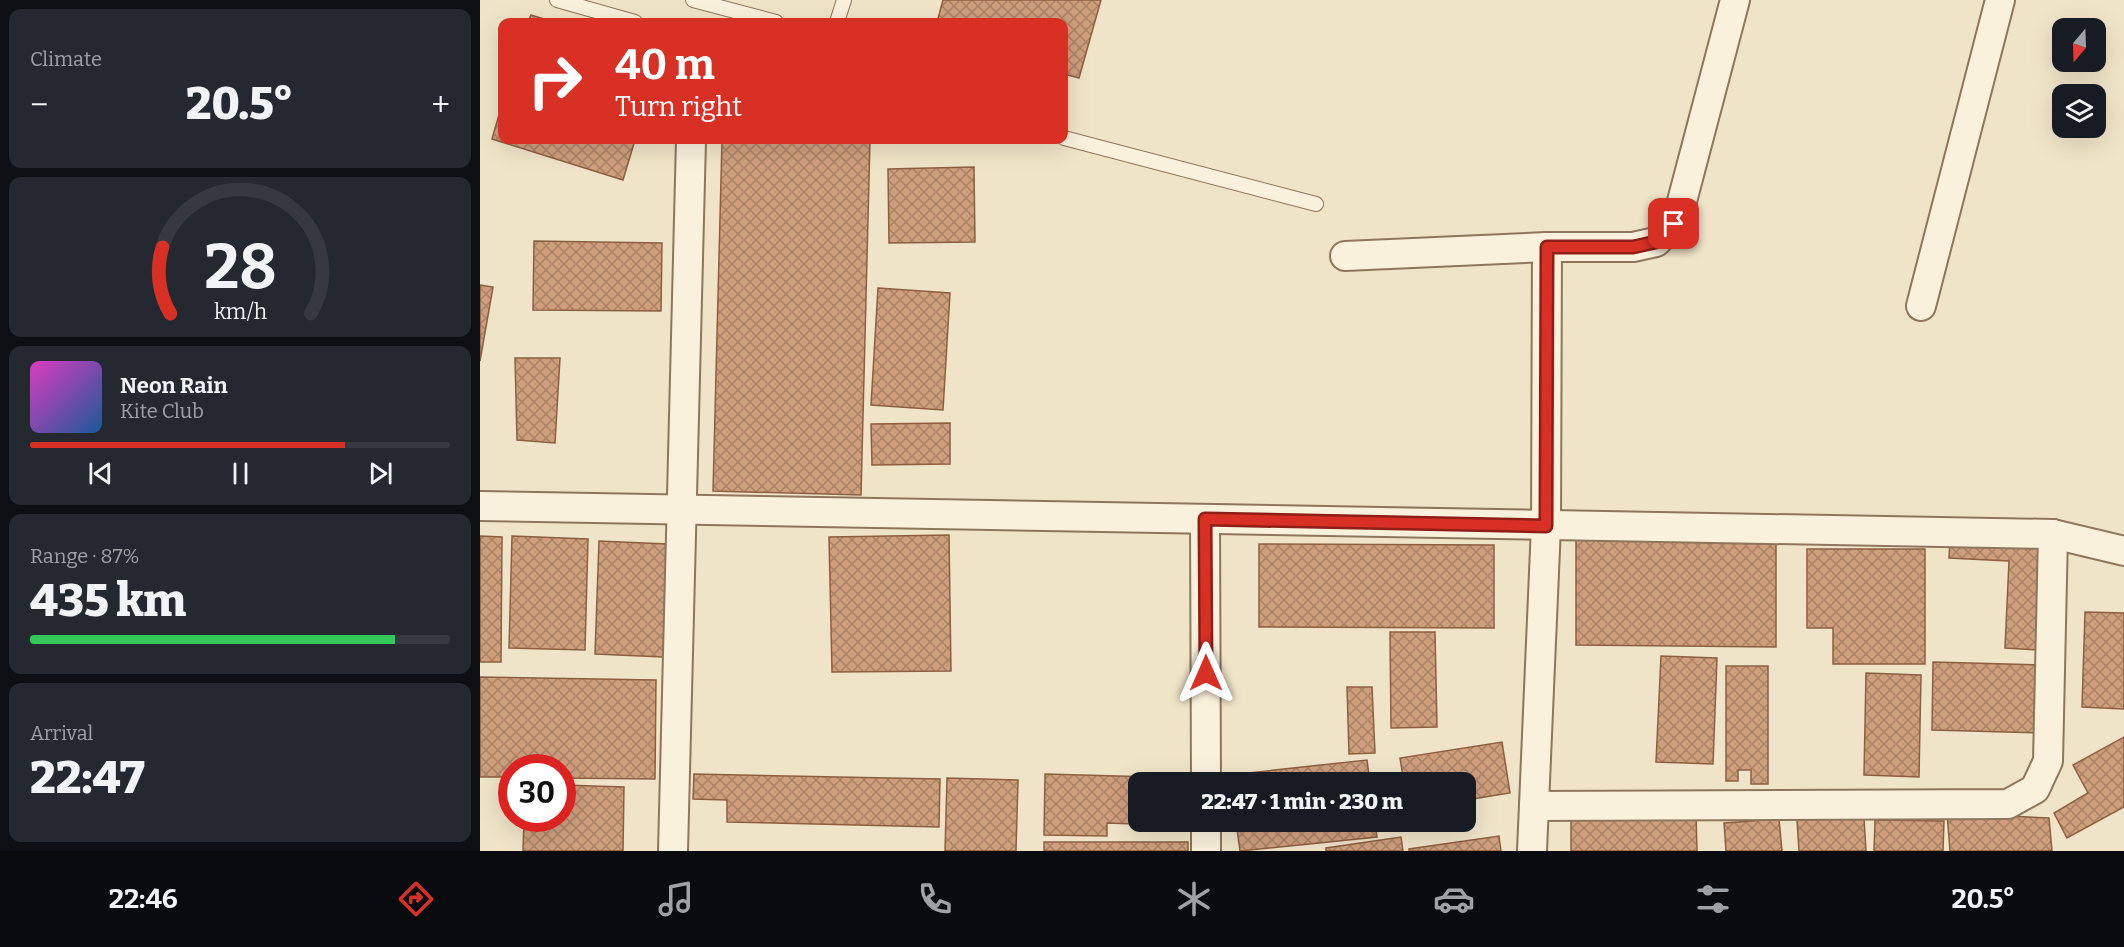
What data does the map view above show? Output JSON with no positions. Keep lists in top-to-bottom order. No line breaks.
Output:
{"north":"bottom","page":{"tile":["Climate",["Range · 87%","435 km"],["Arrival","22:47"]],"turn":["40 m","Turn right"],"heat":["−","20.5°","+"],"song":["Neon Rain","Kite Club"],"limit":"30","trip":"22:47 · 1 min · 230 m","tabs":["22:46","20.5°"],"gauge":["28","km/h"]}}
